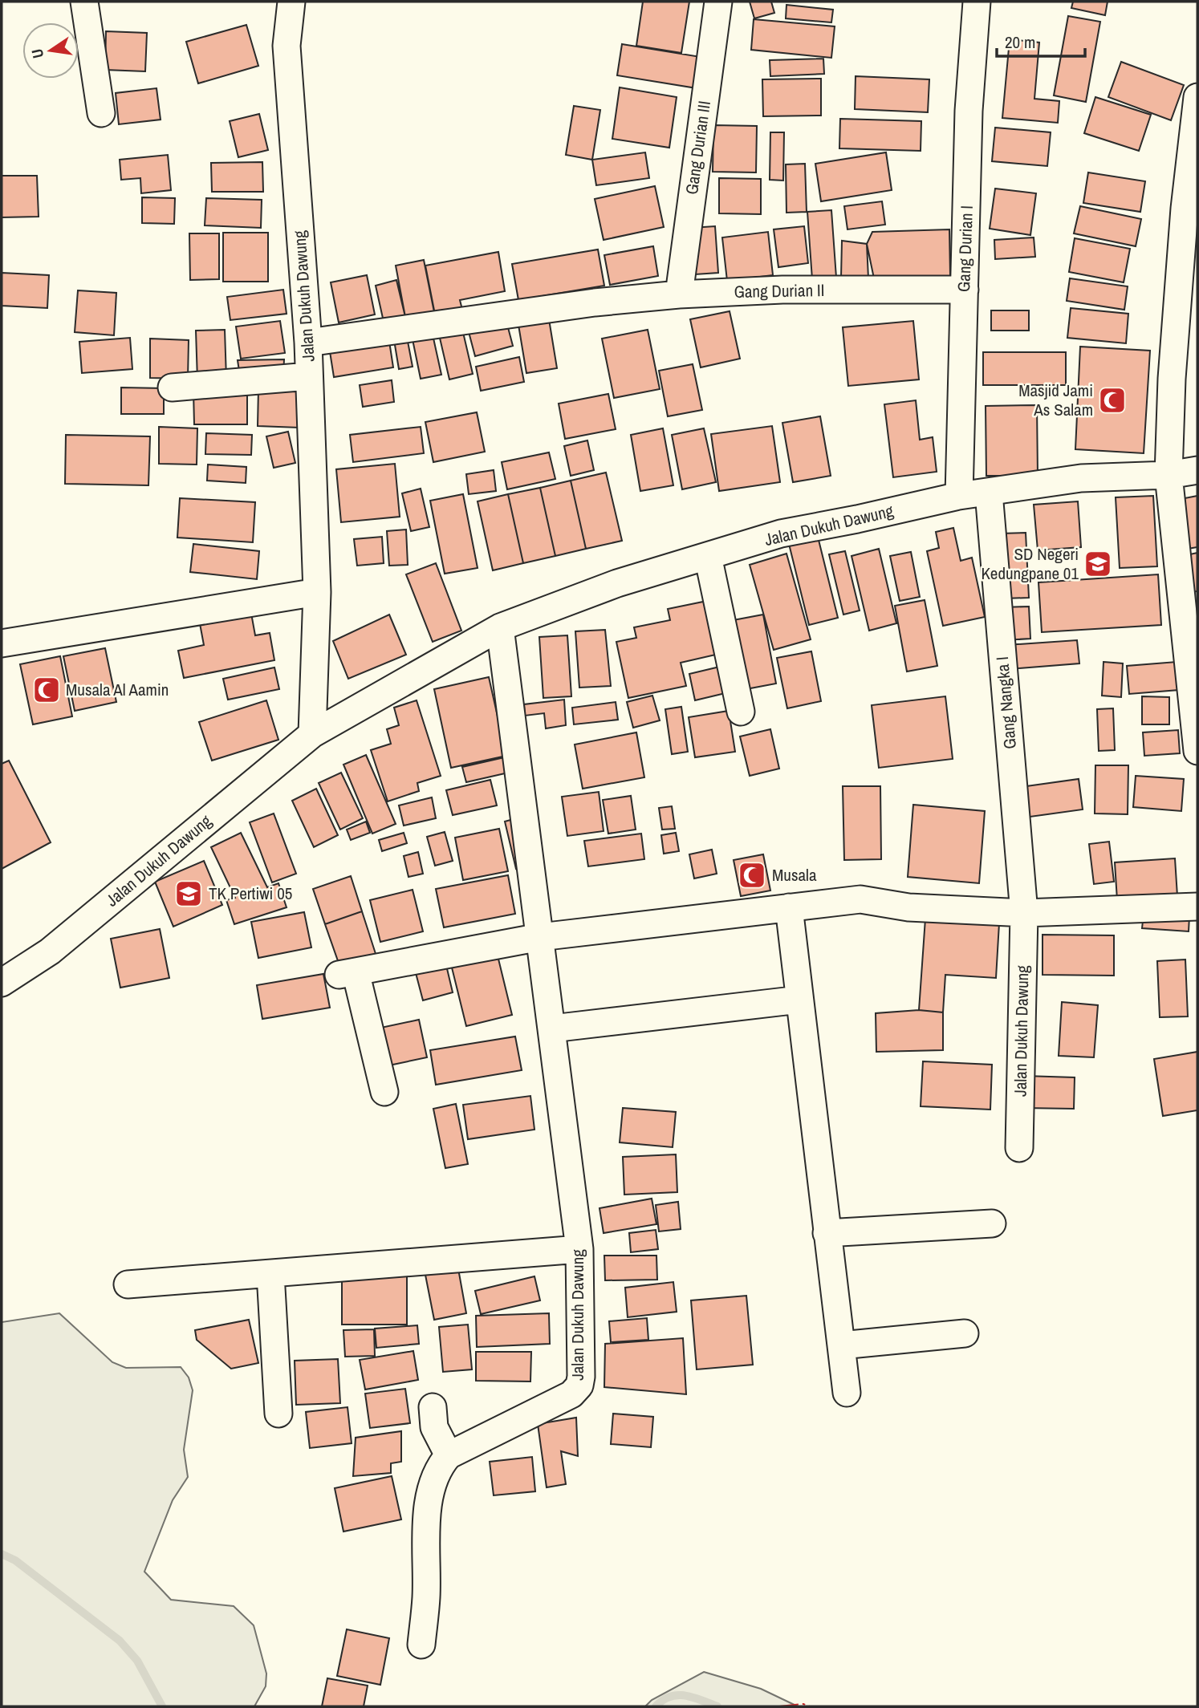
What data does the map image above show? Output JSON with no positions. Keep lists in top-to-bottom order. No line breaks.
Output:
{"streets":{"street":["Gang Durian III","Gang Durian I","Gang Durian II","Jalan Dukuh Dawung","Gang Nangka I"]},"crossings":[["Gang Durian III","Gang Durian II"],["Gang Durian I","Gang Durian II"],["Gang Durian I","Jalan Dukuh Dawung"],["Gang Durian II","Jalan Dukuh Dawung"],["Jalan Dukuh Dawung","Gang Nangka I"]],"places":{"mosque":["Masjid Jami As Salam","Musala Al Aamin","Musala"],"school or university":["SD Negeri Kedungpane 01","TK Pertiwi 05"]},"scale_bar":"20 m","north":"left"}
